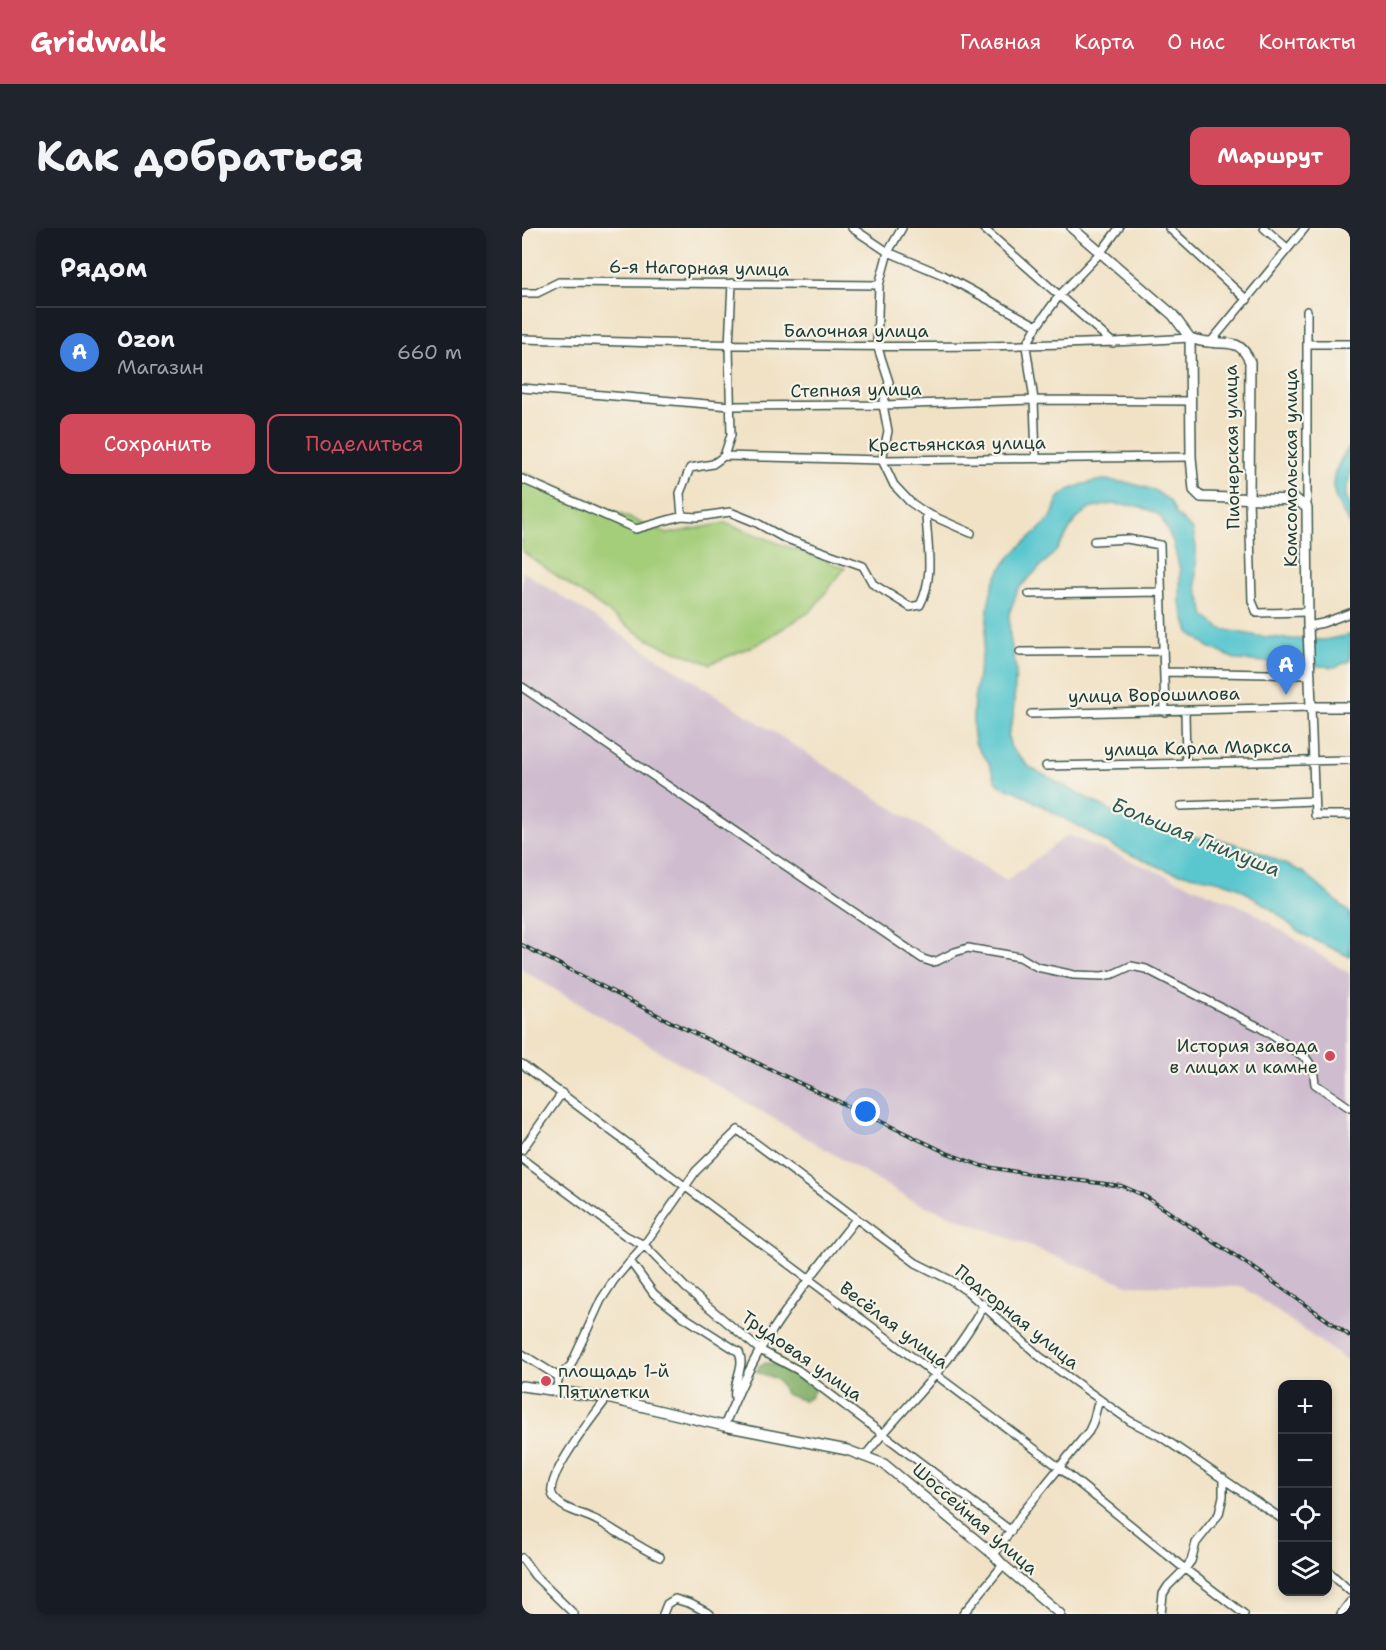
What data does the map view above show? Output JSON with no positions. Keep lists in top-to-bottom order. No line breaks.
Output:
{"streets":{"main road":["Пионерская улица","Комсомольская улица","улица Ворошилова","Шоссейная улица"],"street":["6-я Нагорная улица","Балочная улица","Степная улица","Крестьянская улица","улица Карла Маркса","Подгорная улица","Весёлая улица","Трудовая улица"]},"crossings":[["Балочная улица","Пионерская улица"],["Пионерская улица","Комсомольская улица"],["Подгорная улица","Весёлая улица"]],"water":["Большая Гнилуша"],"places":["История завода в лицах и камне","площадь 1-й Пятилетки"],"page":{"header":"Gridwalk","nav":["Главная","Карта","О нас","Контакты"],"buttons":["Маршрут",["Сохранить","Поделиться"]],"title":"Как добраться","heading":"Рядом","list":[{"mark":"A","name":"Ozon","note":"Магазин","value":"660 m"}],"pins":"A","map_buttons":["+","−"]}}
